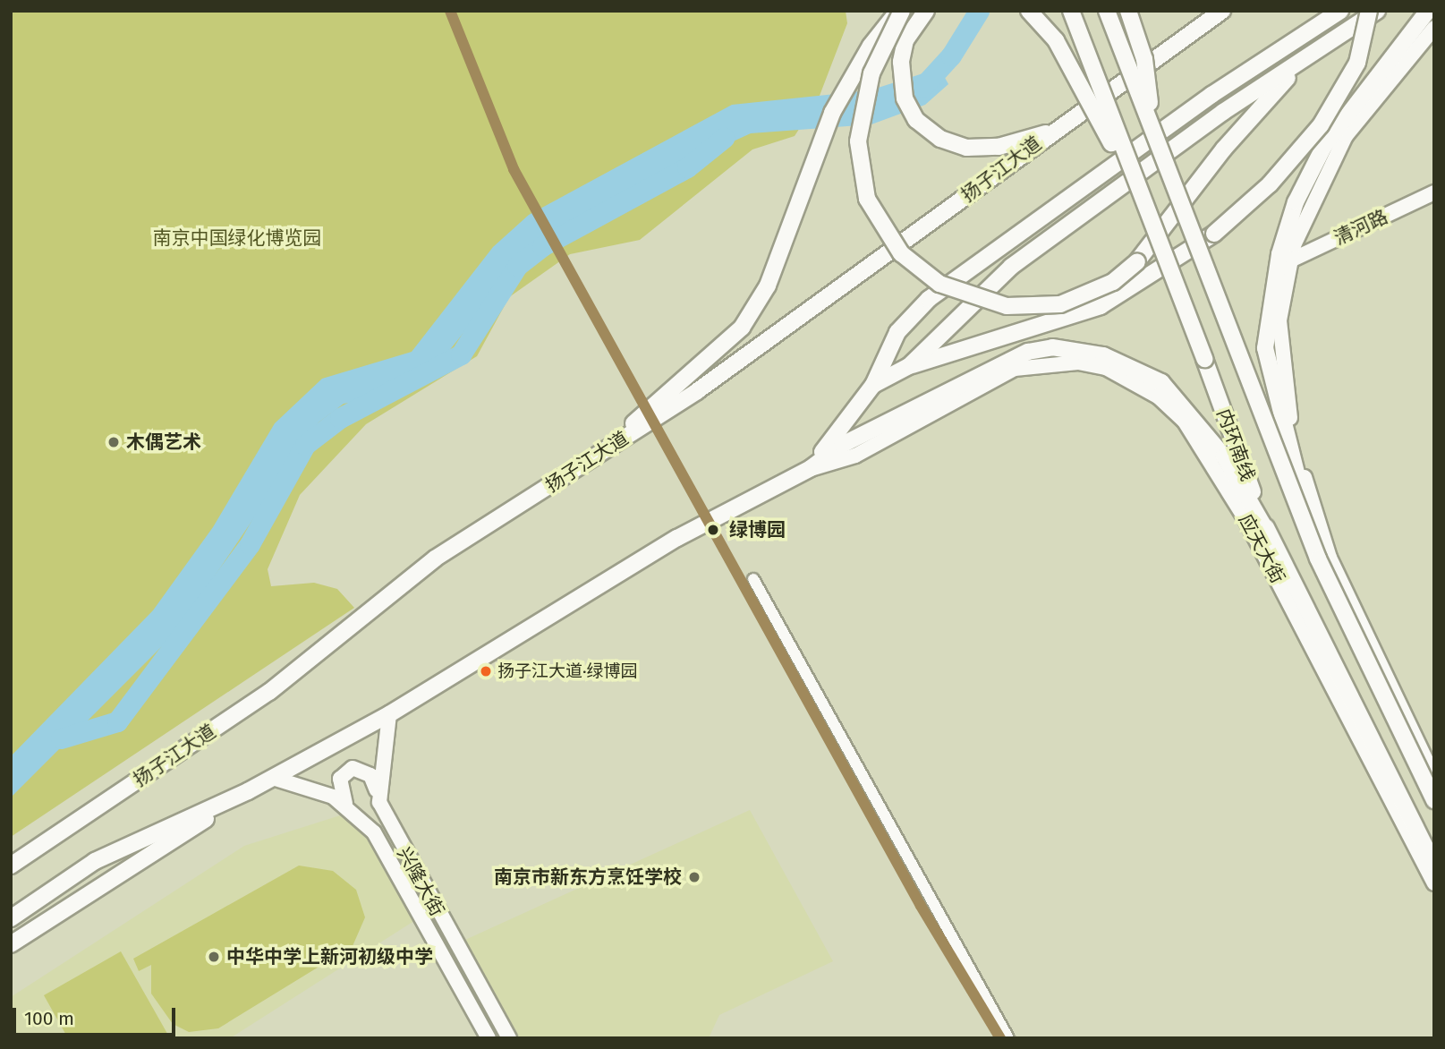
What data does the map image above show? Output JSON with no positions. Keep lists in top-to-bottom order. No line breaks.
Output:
{"streets":{"highway":["扬子江大道","内环南线"],"main road":["清河路","应天大街","兴隆大街"]},"parks":["南京中国绿化博览园"],"places":["木偶艺术","绿博园","扬子江大道·绿博园","南京市新东方烹饪学校","中华中学上新河初级中学"],"scale_bar":"100 m"}
